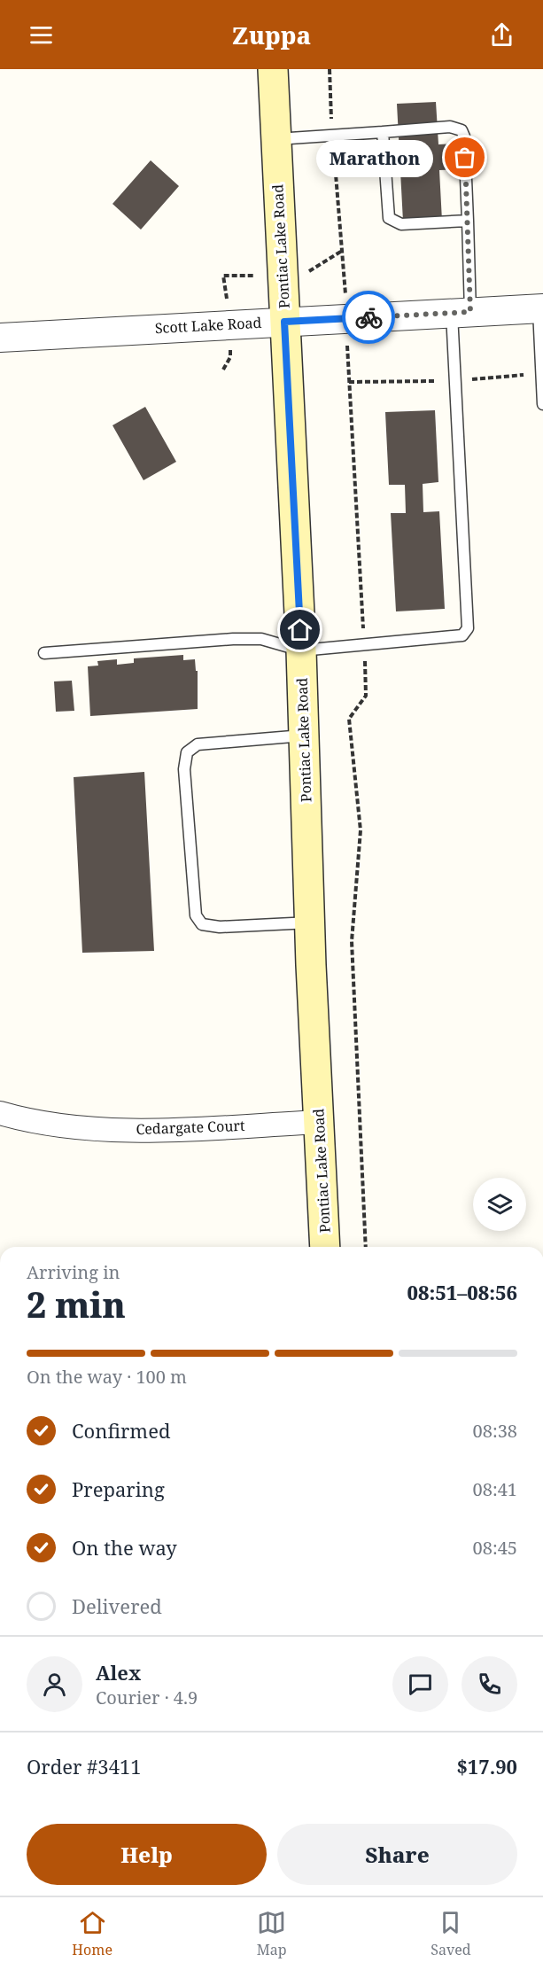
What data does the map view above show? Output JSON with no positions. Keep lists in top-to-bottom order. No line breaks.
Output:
{"streets":{"main road":["Pontiac Lake Road"],"street":["Scott Lake Road","Cedargate Court"]},"crossings":[["Pontiac Lake Road","Scott Lake Road"],["Pontiac Lake Road","Cedargate Court"]],"places":["Marathon"],"page":{"header":"Zuppa","bubble":"Marathon","heading":["2 min","Arriving in","08:51–08:56"],"panel":["Alex","Courier · 4.9","Order #3411","$17.90"],"bar":"On the way · 100 m","list":[["Confirmed","08:38"],["Preparing","08:41"],["On the way","08:45"],"Delivered"],"buttons":["Help","Share"],"tabs":["Home","Map","Saved"]}}
